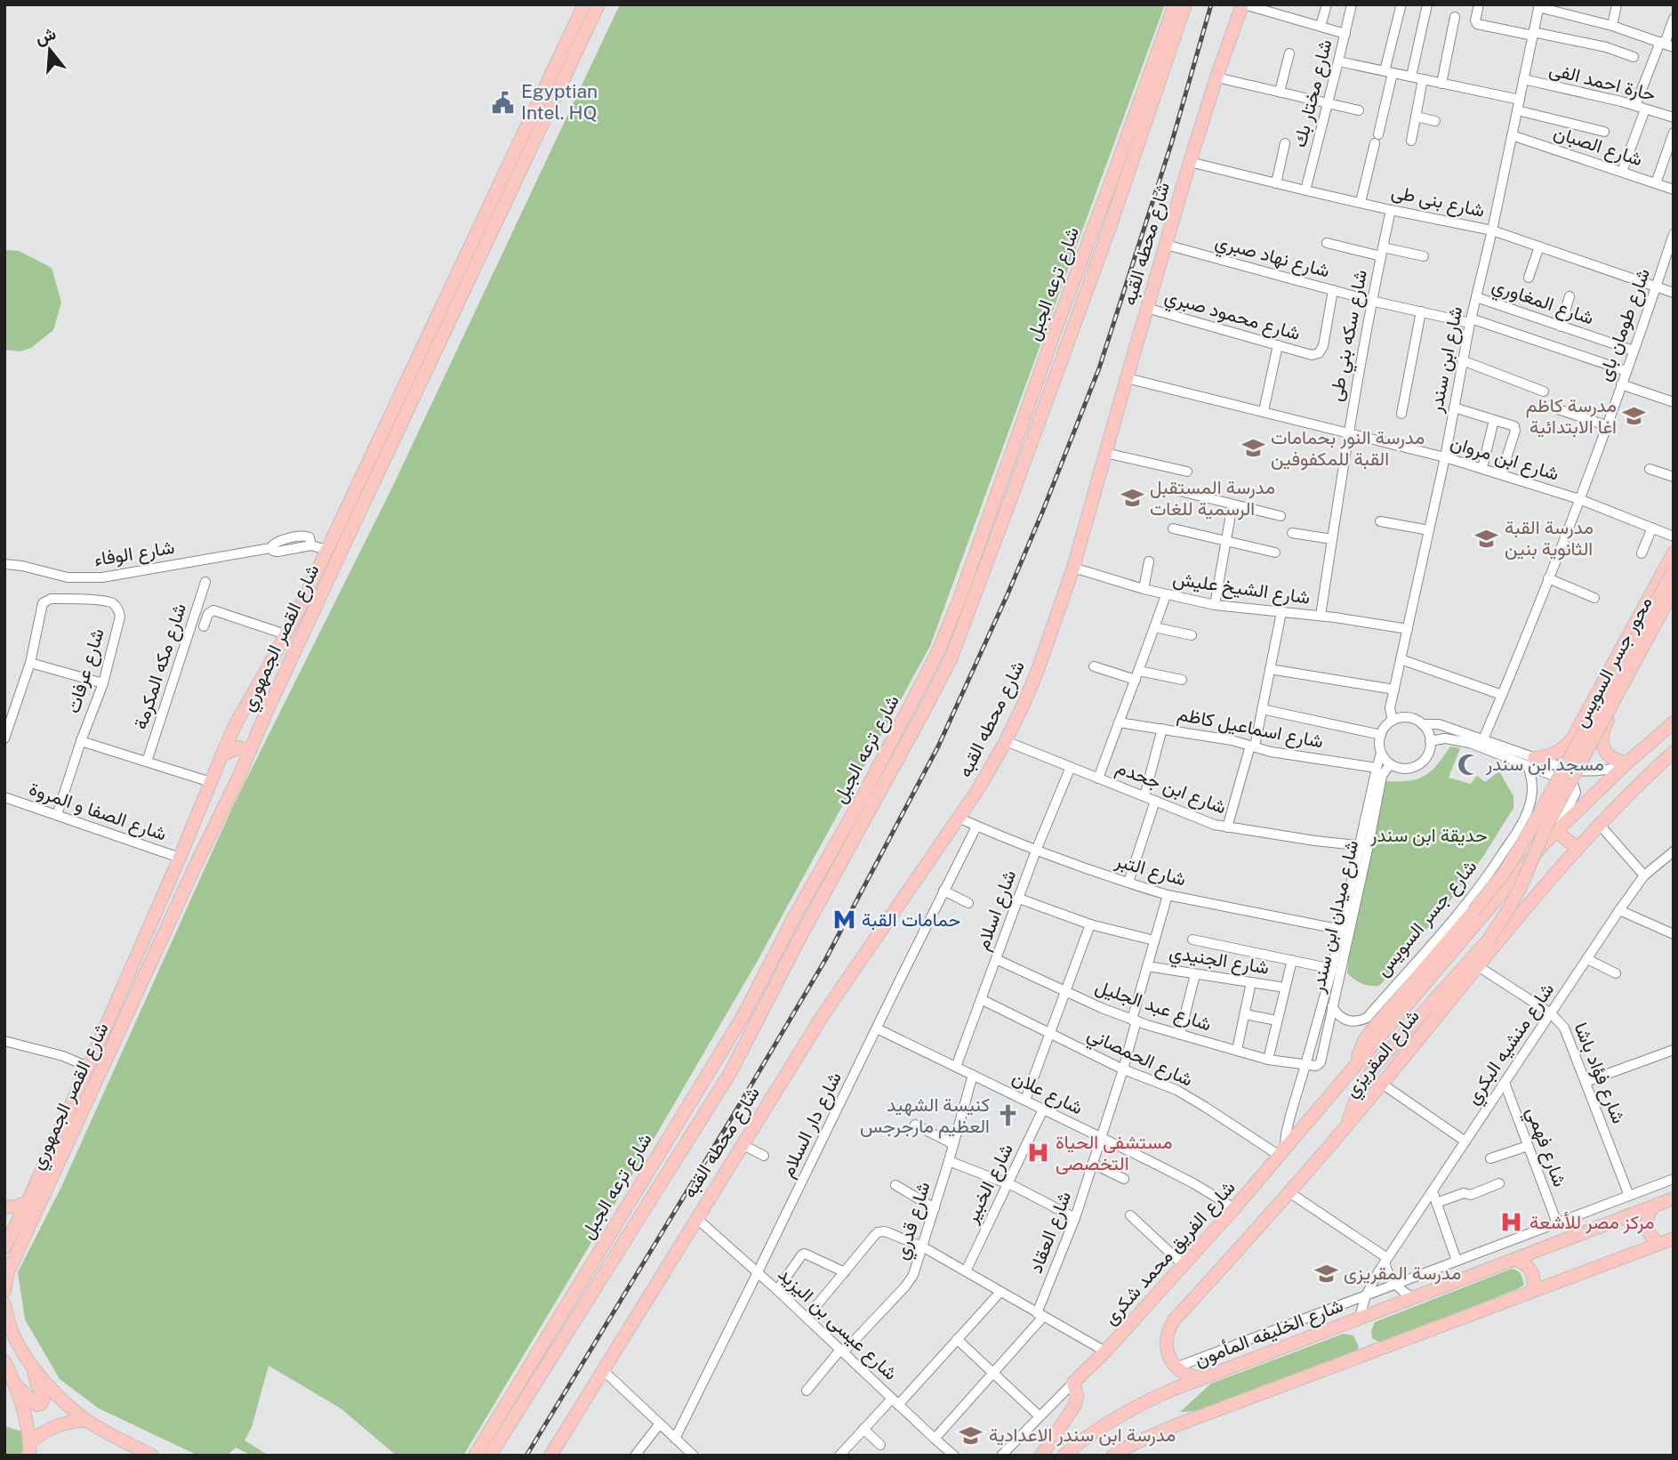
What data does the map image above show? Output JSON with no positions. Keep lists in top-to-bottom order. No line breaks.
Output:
{"streets":{"main road":["شارع محطه القبه","شارع ترعه الجبل","شارع القصر الجمهوري","محور جسر السويس","شارع المقريزي","شارع الفريق محمد شكرى","شارع الخليفه المأمون"],"street":["حارة احمد الفى","شارع مختار بك","شارع الصبان","شارع بنى طى","شارع نهاد صبري","شارع المغاوري","شارع محمود صبري","شارع طومان باى","شارع سكه بني طى","شارع ابن سندر","شارع ابن مروان","شارع الوفاء","شارع الشيخ عليش","شارع مكه المكرمة","شارع عرفات","شارع اسماعيل كاظم","شارع ابن جحدم","شارع الصفا و المروة","شارع التبر","شارع اسلام","شارع ميدان ابن سندر","شارع جسر السويس","شارع الجنيدي","شارع عبد الجليل","شارع منشيه البكري","شارع الحمصاني","شارع فؤاد باشا","شارع علان","شارع دار السلام","شارع فهمي","شارع الخبير","شارع قدري","شارع العقاد","شارع عيسى بن اليزيد"]},"crossings":[["حارة احمد الفى","شارع ابن سندر"],["شارع مختار بك","شارع بنى طى"],["شارع الصبان","شارع ابن سندر"],["شارع بنى طى","شارع محطه القبه"],["شارع بنى طى","شارع طومان باى"],["شارع بنى طى","شارع سكه بني طى"],["شارع بنى طى","شارع ابن سندر"],["شارع محطه القبه","شارع نهاد صبري"],["شارع محطه القبه","شارع محمود صبري"],["شارع محطه القبه","شارع ابن مروان"],["شارع محطه القبه","شارع الشيخ عليش"],["شارع محطه القبه","شارع ابن جحدم"],["شارع محطه القبه","شارع التبر"],["شارع محطه القبه","شارع عيسى بن اليزيد"],["شارع نهاد صبري","شارع محمود صبري"],["شارع نهاد صبري","شارع طومان باى"],["شارع نهاد صبري","شارع سكه بني طى"],["شارع نهاد صبري","شارع ابن سندر"],["شارع المغاوري","شارع طومان باى"],["شارع المغاوري","شارع ابن سندر"],["شارع طومان باى","شارع ابن مروان"],["شارع سكه بني طى","شارع ابن مروان"],["شارع سكه بني طى","شارع الشيخ عليش"],["شارع ابن سندر","شارع ابن مروان"],["شارع ابن سندر","شارع الشيخ عليش"],["شارع ابن سندر","شارع ميدان ابن سندر"],["شارع الوفاء","شارع القصر الجمهوري"],["شارع القصر الجمهوري","شارع الصفا و المروة"],["محور جسر السويس","شارع المقريزي"],["محور جسر السويس","شارع الفريق محمد شكرى"],["شارع عرفات","شارع الصفا و المروة"],["شارع اسماعيل كاظم","شارع ميدان ابن سندر"],["شارع ابن جحدم","شارع اسلام"],["شارع ابن جحدم","شارع ميدان ابن سندر"],["شارع التبر","شارع اسلام"],["شارع التبر","شارع ميدان ابن سندر"],["شارع التبر","شارع دار السلام"],["شارع التبر","شارع العقاد"],["شارع اسلام","شارع عبد الجليل"],["شارع اسلام","شارع الحمصاني"],["شارع اسلام","شارع علان"],["شارع ميدان ابن سندر","شارع جسر السويس"],["شارع ميدان ابن سندر","شارع عبد الجليل"],["شارع ميدان ابن سندر","شارع الحمصاني"],["شارع ميدان ابن سندر","شارع الفريق محمد شكرى"],["شارع الجنيدي","شارع العقاد"],["شارع عبد الجليل","شارع العقاد"],["شارع منشيه البكري","شارع فؤاد باشا"],["شارع منشيه البكري","شارع فهمي"],["شارع منشيه البكري","شارع الخليفه المأمون"],["شارع المقريزي","شارع فؤاد باشا"],["شارع المقريزي","شارع الفريق محمد شكرى"],["شارع الحمصاني","شارع العقاد"],["شارع الحمصاني","شارع الفريق محمد شكرى"],["شارع علان","شارع دار السلام"],["شارع علان","شارع الخبير"],["شارع علان","شارع قدري"],["شارع علان","شارع العقاد"],["شارع علان","شارع الفريق محمد شكرى"],["شارع دار السلام","شارع عيسى بن اليزيد"],["شارع قدري","شارع عيسى بن اليزيد"],["شارع العقاد","شارع عيسى بن اليزيد"]],"parks":["حديقة ابن سندر"],"places":{"public building":["Egyptian Intel. HQ"],"school or university":["مدرسة كاظم اغا الابتدائية","مدرسة النور بحمامات القبة للمكفوفين","مدرسة المستقبل الرسمية للغات","مدرسة القبة الثانوية بنين","مدرسة المقريزى","مدرسة ابن سندر الاعدادية"],"mosque":["مسجد ابن سندر"],"metro station":["حمامات القبة"],"church":["كنيسة الشهيد العظيم مارجرجس"],"hospital":["مستشفى الحياة التخصصى","مركز مصر للأشعة"]},"north":"top"}
